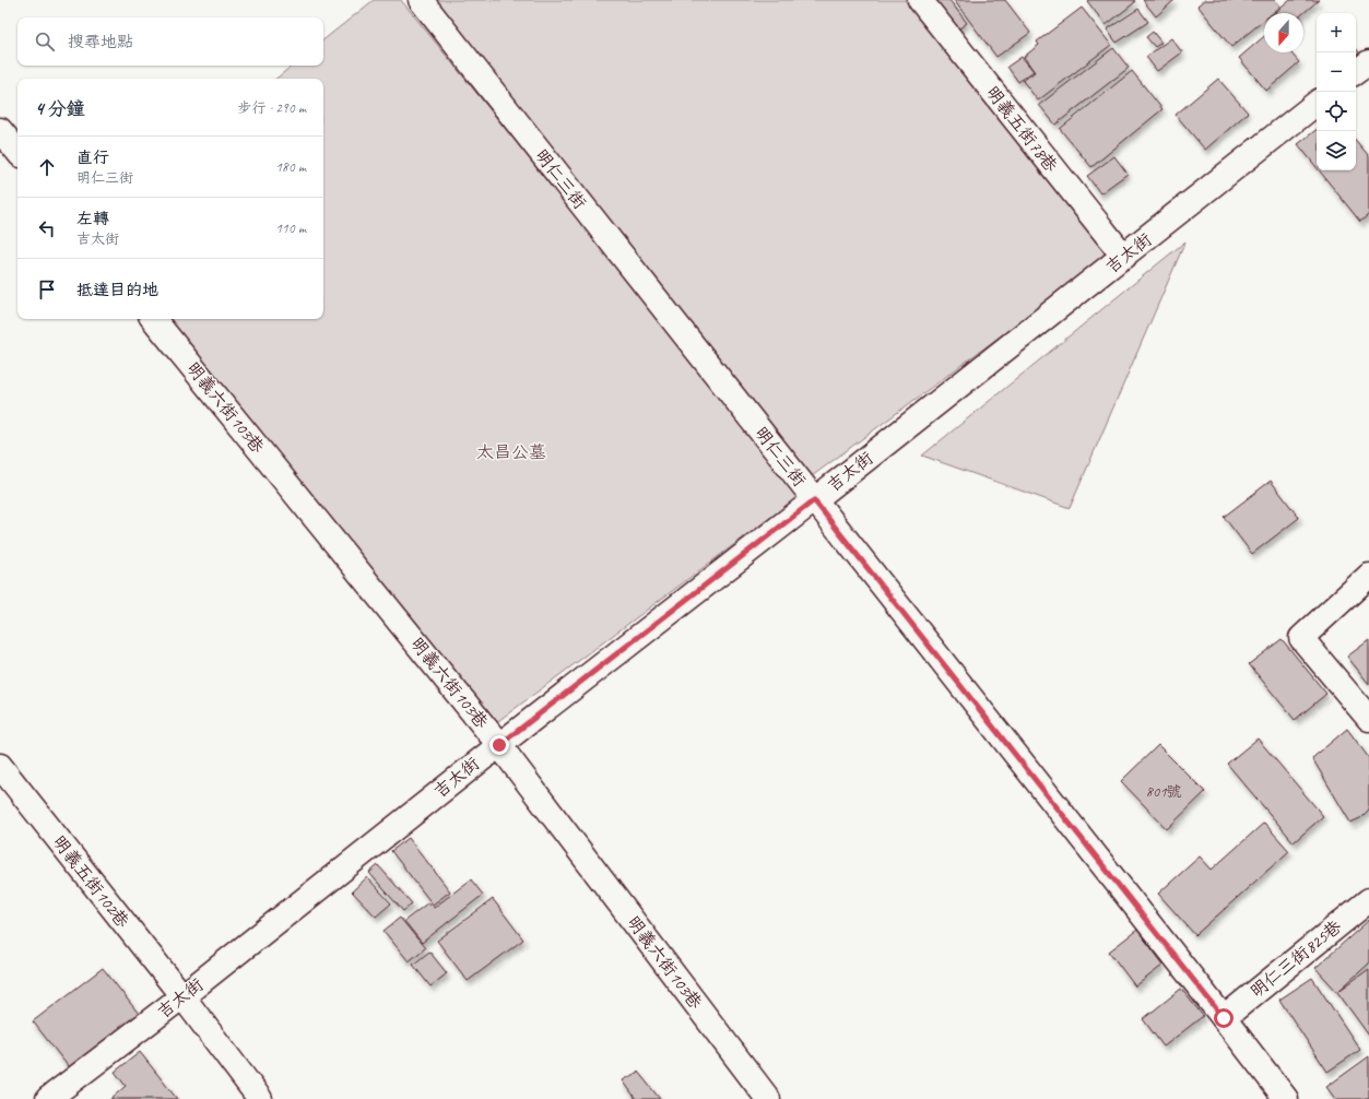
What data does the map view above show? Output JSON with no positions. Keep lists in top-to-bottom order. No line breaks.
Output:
{"streets":{"street":["明義五街78巷","明仁三街","吉太街","明義六街103巷","明義五街102巷","明仁三街825巷"]},"crossings":[["明義五街78巷","吉太街"],["明仁三街","吉太街"],["明仁三街","明仁三街825巷"],["吉太街","明義六街103巷"],["吉太街","明義五街102巷"]],"parks":["太昌公墓"],"house_numbers":["801號"],"north":"bottom","page":{"map_buttons":["+","−"],"search":"搜尋地點","heading":["4 分鐘","步行 · 290 m"],"list":[["直行","明仁三街","180 m"],["左轉","吉太街","110 m"],"抵達目的地"]}}
